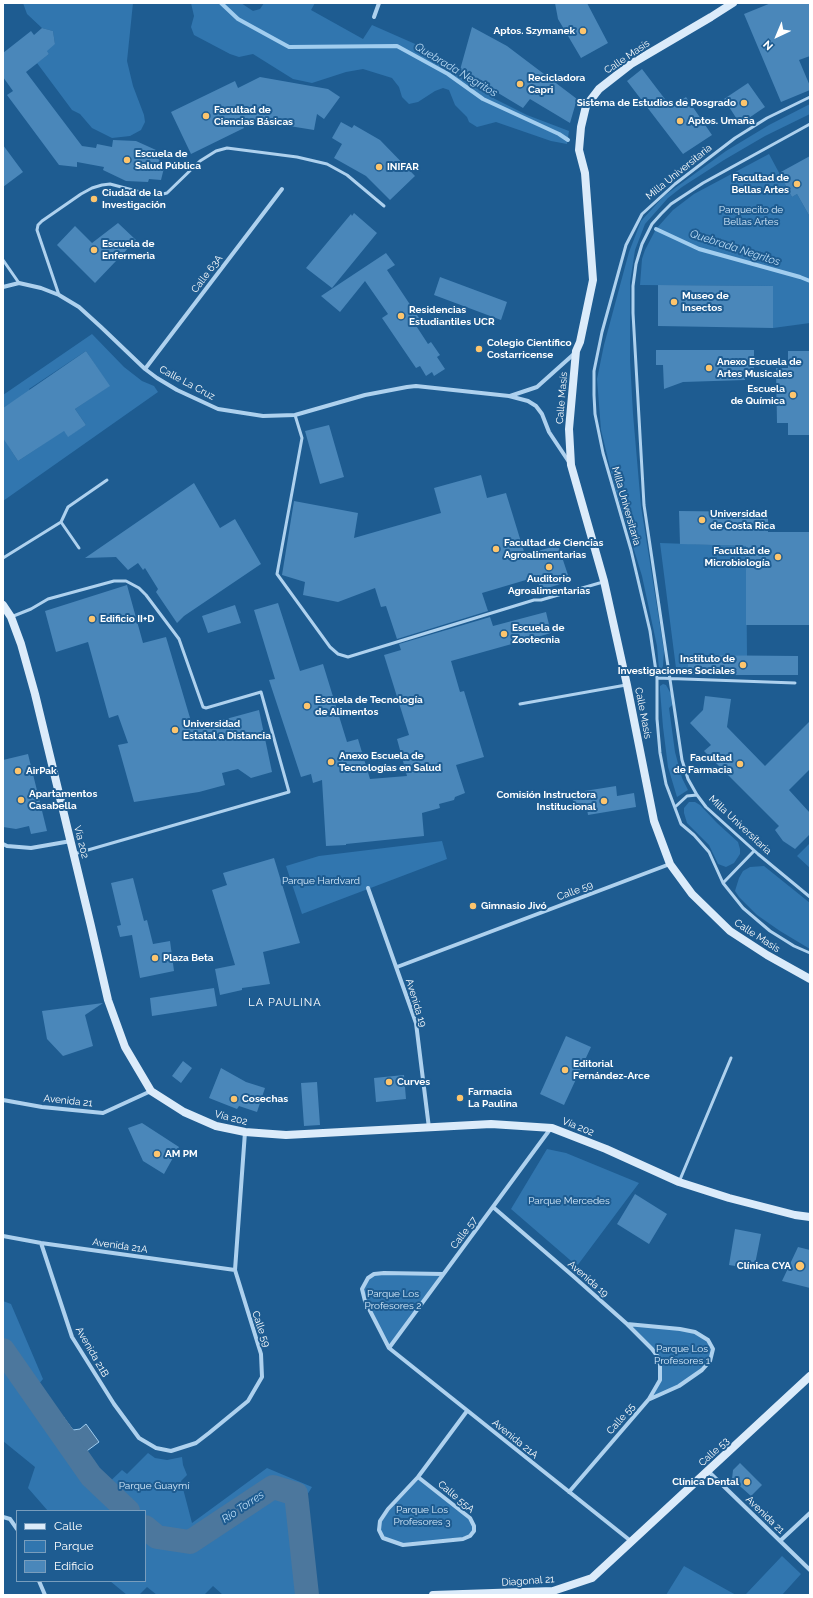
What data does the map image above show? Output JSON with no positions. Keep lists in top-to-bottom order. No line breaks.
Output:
{"streets":{"main road":["Calle Masís","Vía 202","Calle Masis","Calle 53","Diagonal 21"],"street":["Calle 63A","Calle La Cruz","Calle 59","Avenida 19","Avenida 21","Calle 57","Avenida 21A","Avenida 21B","Calle 55","Calle 55A"],"lane":["Milla Universitaria"]},"crossings":[["Calle Masís","Calle La Cruz"],["Calle Masís","Calle 59"],["Calle Masís","Calle Masis"],["Calle 63A","Calle La Cruz"],["Vía 202","Calle 59"],["Vía 202","Avenida 19"],["Vía 202","Avenida 21"],["Vía 202","Calle 57"],["Calle 59","Calle Masis"],["Calle 59","Avenida 19"],["Calle 59","Avenida 21A"],["Calle 59","Avenida 21B"],["Avenida 19","Calle 57"],["Avenida 19","Calle 55"],["Avenida 21","Calle 53"],["Calle 57","Avenida 21A"],["Avenida 21A","Avenida 21B"],["Avenida 21A","Calle 55"],["Avenida 21A","Calle 53"],["Avenida 21A","Calle 55A"],["Avenida 21A","Diagonal 21"],["Calle 53","Diagonal 21"]],"districts":["LA PAULINA"],"water":["Quebrada Negritos","Río Torres"],"parks":["Parquecito de Bellas Artes","Parque Hardvard","Parque Mercedes","Parque Los Profesores 2","Parque Los Profesores 1","Parque Guaymí","Parque Los Profesores 3"],"places":["Aptos. Szymanek","Recicladora Capri","Sistema de Estudios de Posgrado","Facultad de Ciencias Básicas","Aptos. Umaña","Escuela de Salud Pública","INIFAR","Facultad de Bellas Artes","Ciudad de la Investigación","Escuela de Enfermerìa","Museo de Insectos","Residencias Estudiantiles UCR","Colegio Científico Costarricense","Anexo Escuela de Artes Musicales","Escuela de Química","Universidad de Costa Rica","Facultad de Ciencias Agroalimentarias","Facultad de Microbiología","Auditorio Agroalimentarias","Edificio II+D","Escuela de Zootecnia","Instituto de Investigaciones Sociales","Escuela de Tecnología de Alimentos","Universidad Estatal a Distancia","Anexo Escuela de Tecnologías en Salud","Facultad de Farmacia","AirPak","Apartamentos Casabella","Comisión Instructora Institucional","Gimnasio Jivó","Plaza Beta","Editorial Fernández-Arce","Curves","Farmacia La Paulina","Cosechas","AM PM","Clínica CYA","Clínica Dental"],"legend":["Calle","Parque","Edificio"],"north":"bottom left"}
